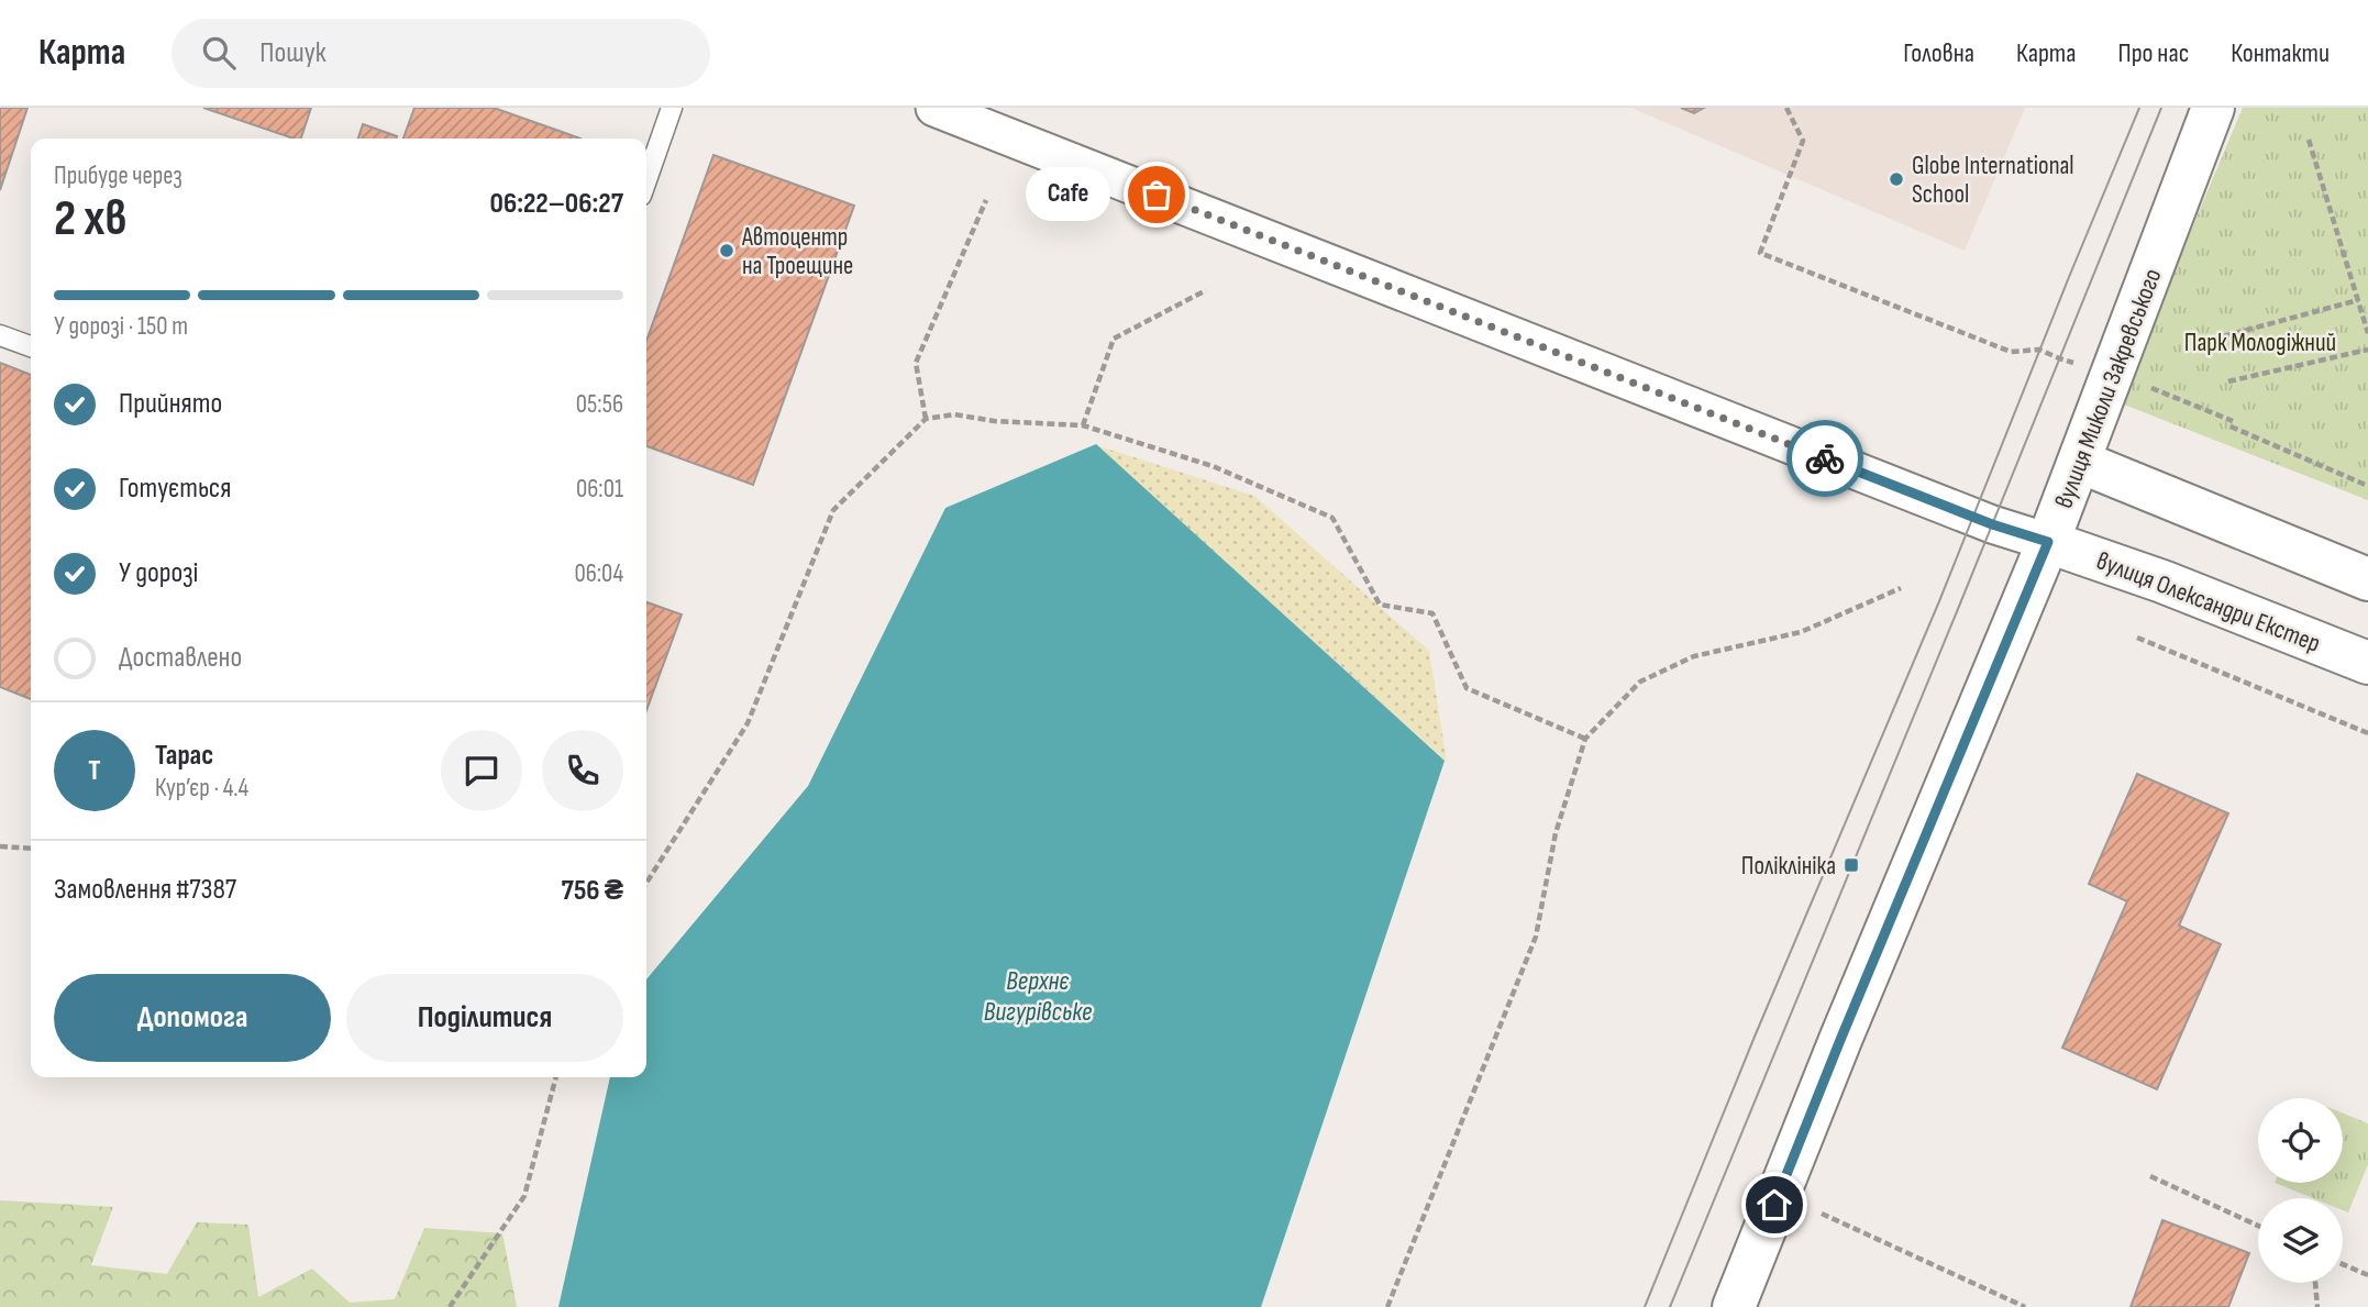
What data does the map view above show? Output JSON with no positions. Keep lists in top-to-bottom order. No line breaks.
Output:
{"streets":{"street":["вулиця Миколи Закревського","вулиця Олександри Екстер"]},"crossings":[["вулиця Миколи Закревського","вулиця Олександри Екстер"]],"water":["Верхнє Вигурівське"],"parks":["Парк Молодіжний"],"places":{"other":["Globe International School","Cafe","Автоцентр на Троещине"],"transit":["Поліклініка"]},"page":{"header":"Карта","search":"Пошук","nav":["Головна","Карта","Про нас","Контакти"],"heading":["2 хв","Прибуде через","06:22–06:27"],"panel":["Тарас","Кур’єр · 4.4","Замовлення #7387","756 ₴"],"bubble":"Cafe","bar":"У дорозі · 150 m","list":[["Прийнято","05:56"],["Готується","06:01"],["У дорозі","06:04"],"Доставлено"],"round":"Т","buttons":["Допомога","Поділитися"]}}
